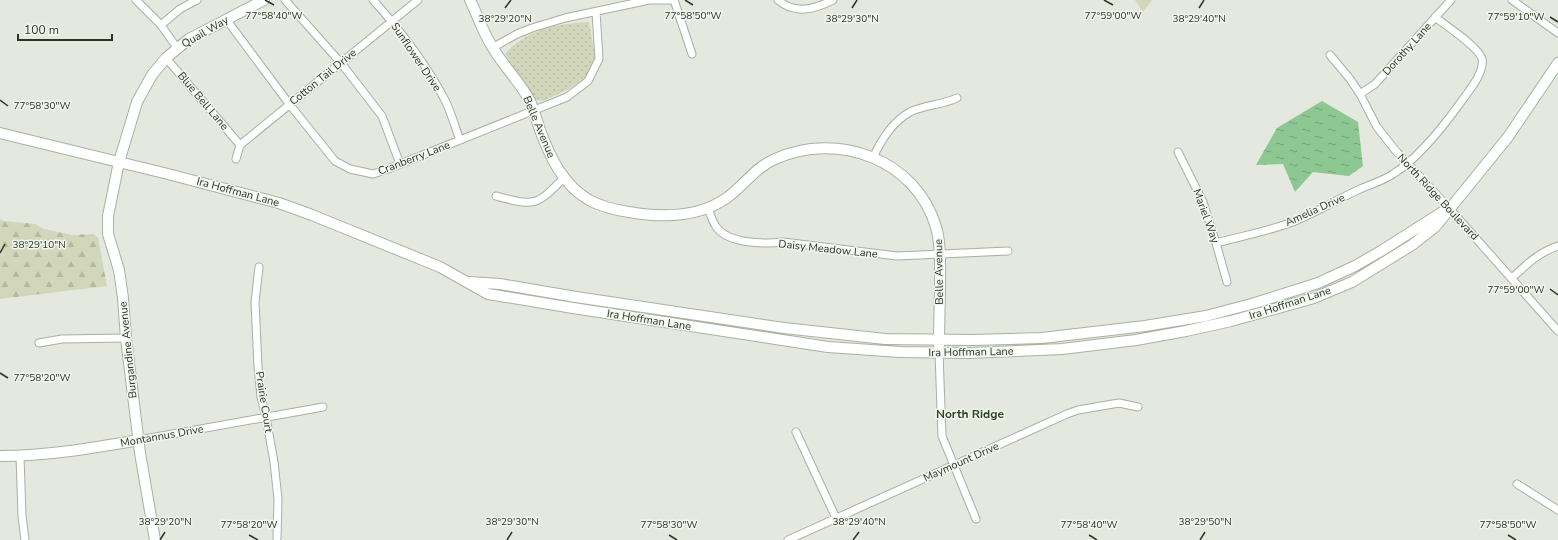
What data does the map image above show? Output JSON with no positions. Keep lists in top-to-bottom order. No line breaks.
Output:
{"streets":{"main road":["Quail Way","Belle Avenue","Ira Hoffman Lane","Burgandine Avenue","Montannus Drive"],"street":["Dorothy Lane","Sunflower Drive","Cotton Tail Drive","Blue Bell Lane","Cranberry Lane","North Ridge Boulevard","Amelia Drive","Mariel Way","Daisy Meadow Lane","Prairie Court","Maymount Drive"]},"crossings":[["Quail Way","Blue Bell Lane"],["Quail Way","Cranberry Lane"],["Quail Way","Ira Hoffman Lane"],["Quail Way","Burgandine Avenue"],["Dorothy Lane","North Ridge Boulevard"],["Dorothy Lane","Amelia Drive"],["Sunflower Drive","Cotton Tail Drive"],["Sunflower Drive","Cranberry Lane"],["Cotton Tail Drive","Blue Bell Lane"],["Cotton Tail Drive","Cranberry Lane"],["Belle Avenue","Cranberry Lane"],["Belle Avenue","Ira Hoffman Lane"],["Belle Avenue","Daisy Meadow Lane"],["Belle Avenue","Maymount Drive"],["Ira Hoffman Lane","North Ridge Boulevard"],["Ira Hoffman Lane","Burgandine Avenue"],["North Ridge Boulevard","Amelia Drive"],["Amelia Drive","Mariel Way"],["Burgandine Avenue","Montannus Drive"],["Prairie Court","Montannus Drive"]],"districts":["North Ridge"],"scale_bar":"100 m","coordinates":["77°58'40\"W","77°58'50\"W","77°59'00\"W","77°59'10\"W","38°29'40\"N","38°29'20\"N","38°29'30\"N","77°58'30\"W","38°29'10\"N","77°58'20\"W","38°29'50\"N"]}
